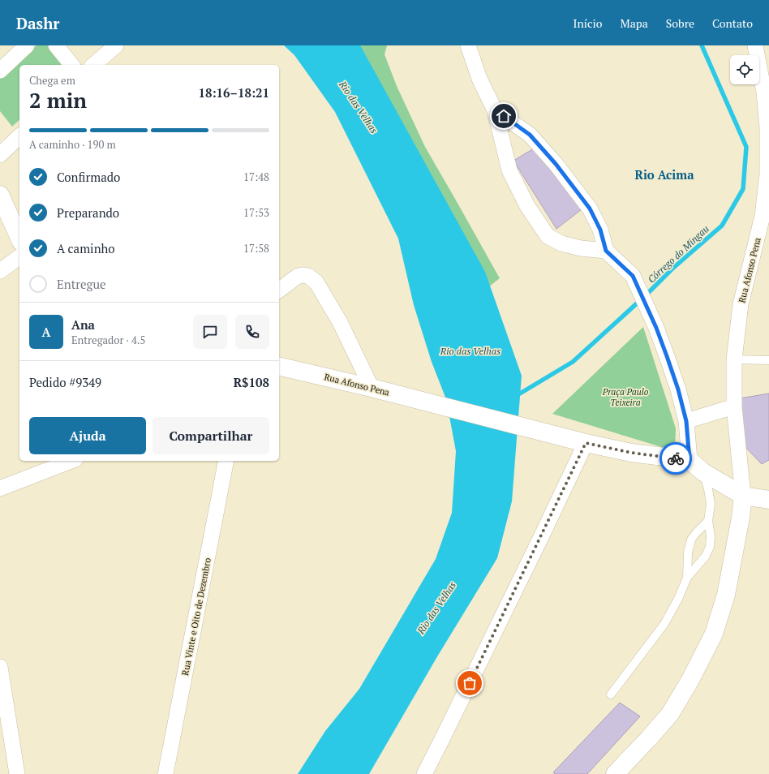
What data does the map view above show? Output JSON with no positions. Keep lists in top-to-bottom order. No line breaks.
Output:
{"streets":{"main road":["Rua Afonso Pena"],"street":["Rua Vinte e Oito de Dezembro"]},"districts":["Rio Acima"],"water":["Rio das Velhas","Córrego do Mingau"],"parks":["Praça Paulo Teixeira"],"page":{"header":"Dashr","nav":["Início","Mapa","Sobre","Contato"],"heading":["2 min","Chega em","18:16–18:21"],"panel":["Ana","Entregador · 4.5","Pedido #9349","R$108"],"bar":"A caminho · 190 m","list":[["Confirmado","17:48"],["Preparando","17:53"],["A caminho","17:58"],"Entregue"],"round":"A","buttons":["Ajuda","Compartilhar"]}}
